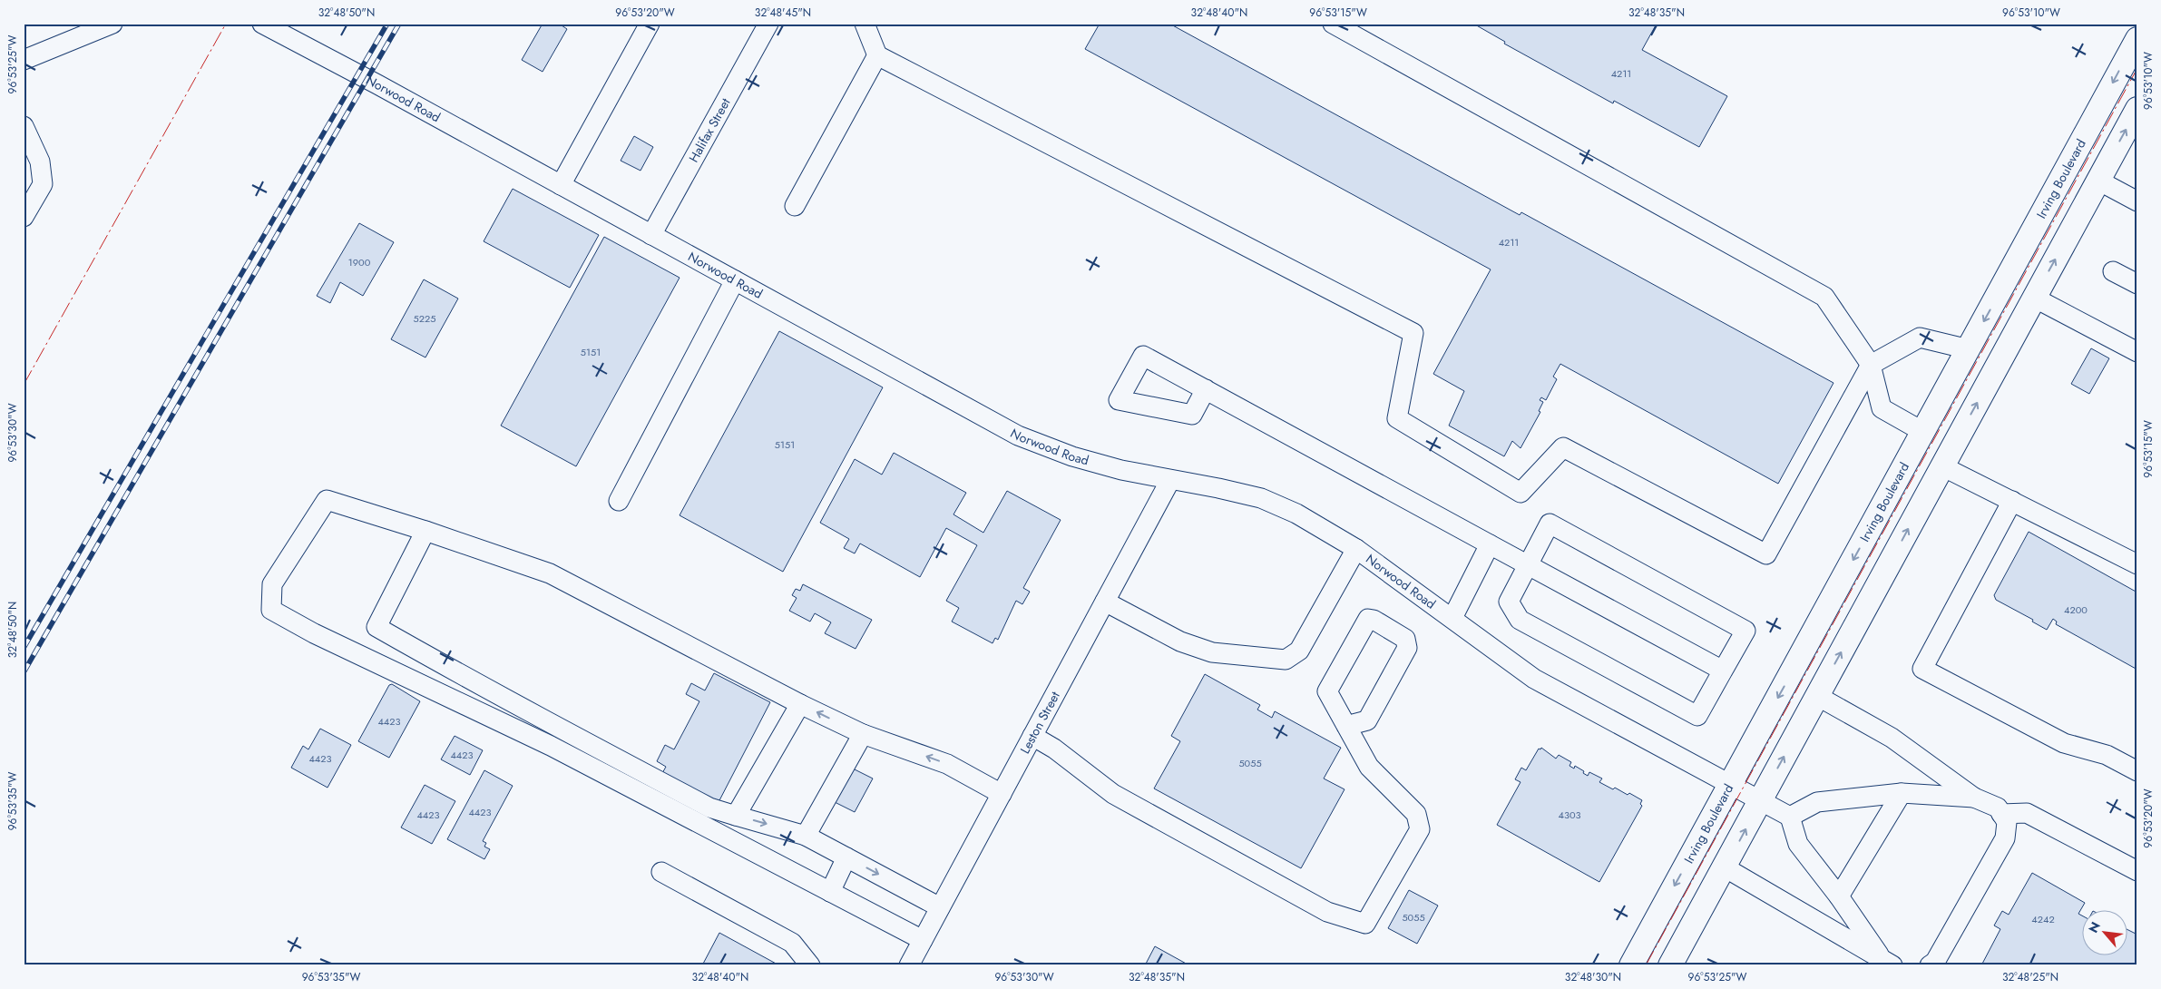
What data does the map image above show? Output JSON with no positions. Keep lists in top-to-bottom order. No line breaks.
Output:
{"streets":{"main road":["Irving Boulevard"],"street":["Norwood Road","Halifax Street","Leston Street"]},"crossings":[["Norwood Road","Halifax Street"],["Norwood Road","Irving Boulevard"],["Norwood Road","Leston Street"]],"house_numbers":["4211","4211","1900","5225","5151","5151","4200","4423","4423","4423","5055","4423","4423","4303","5055","4242"],"north":"top left","coordinates":["32°48'50\"N","96°53'20\"W","32°48'45\"N","32°48'40\"N","96°53'15\"W","32°48'35\"N","96°53'10\"W","96°53'25\"W","96°53'30\"W","96°53'35\"W","32°48'30\"N","32°48'25\"N"]}
